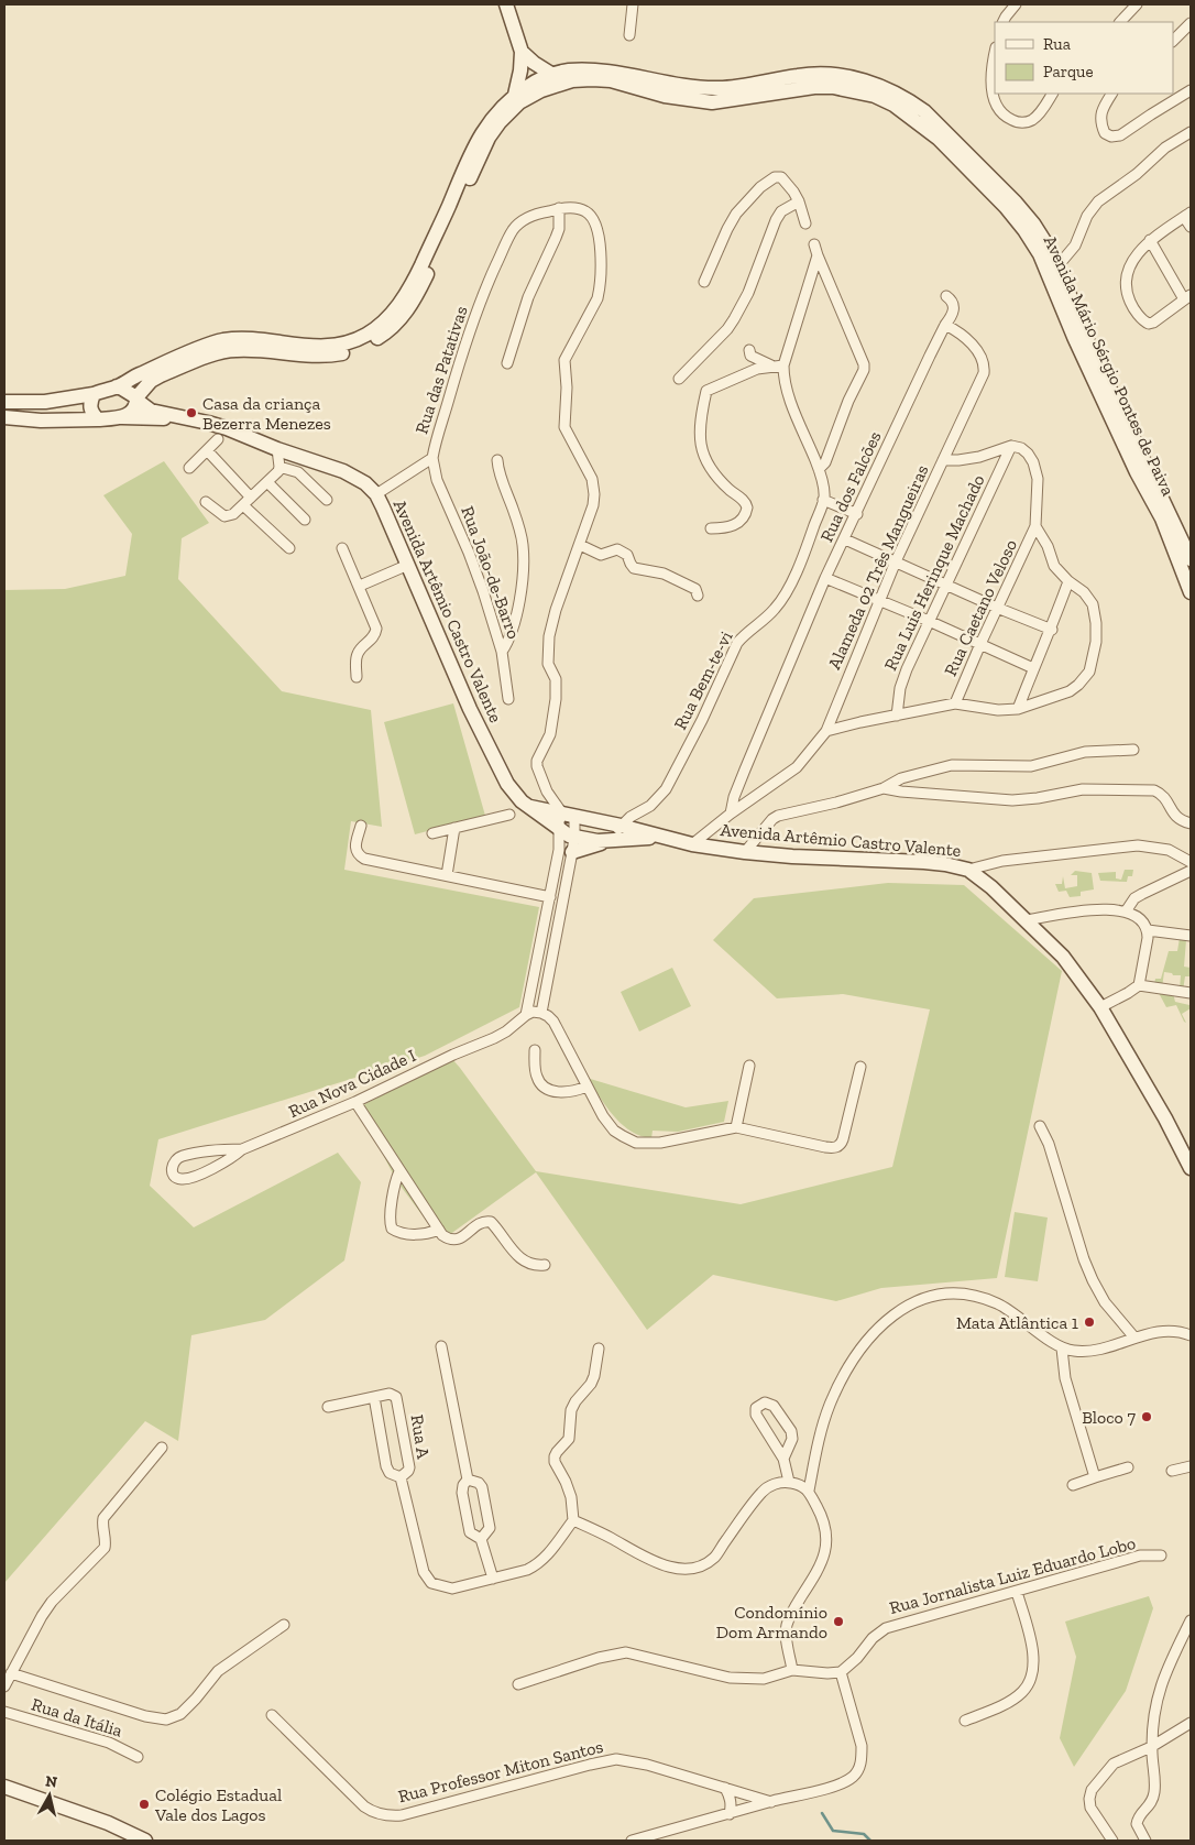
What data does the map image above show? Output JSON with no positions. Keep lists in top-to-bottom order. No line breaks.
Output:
{"streets":{"main road":["Avenida Mário Sérgio Pontes de Paiva","Avenida Artêmio Castro Valente"],"street":["Rua das Patativas","Rua dos Falcões","Alameda 02 Três Mangueiras","Rua João-de-Barro","Rua Luis Herinque Machado","Rua Caetano Veloso","Rua Bem-te-vi","Rua Nova Cidade I","Rua A","Rua Jornalista Luiz Eduardo Lobo","Rua da Itália","Rua Professor Miton Santos"]},"crossings":[["Avenida Mário Sérgio Pontes de Paiva","Avenida Artêmio Castro Valente"],["Rua das Patativas","Rua João-de-Barro"],["Rua das Patativas","Avenida Artêmio Castro Valente"],["Rua dos Falcões","Alameda 02 Três Mangueiras"],["Alameda 02 Três Mangueiras","Rua Luis Herinque Machado"],["Alameda 02 Três Mangueiras","Avenida Artêmio Castro Valente"],["Avenida Artêmio Castro Valente","Rua Bem-te-vi"]],"places":["Casa da criança Bezerra Menezes","Mata Atlântica 1","Bloco 7","Condomínio Dom Armando","Colégio Estadual Vale dos Lagos"],"legend":["Rua","Parque"],"north":"top"}
